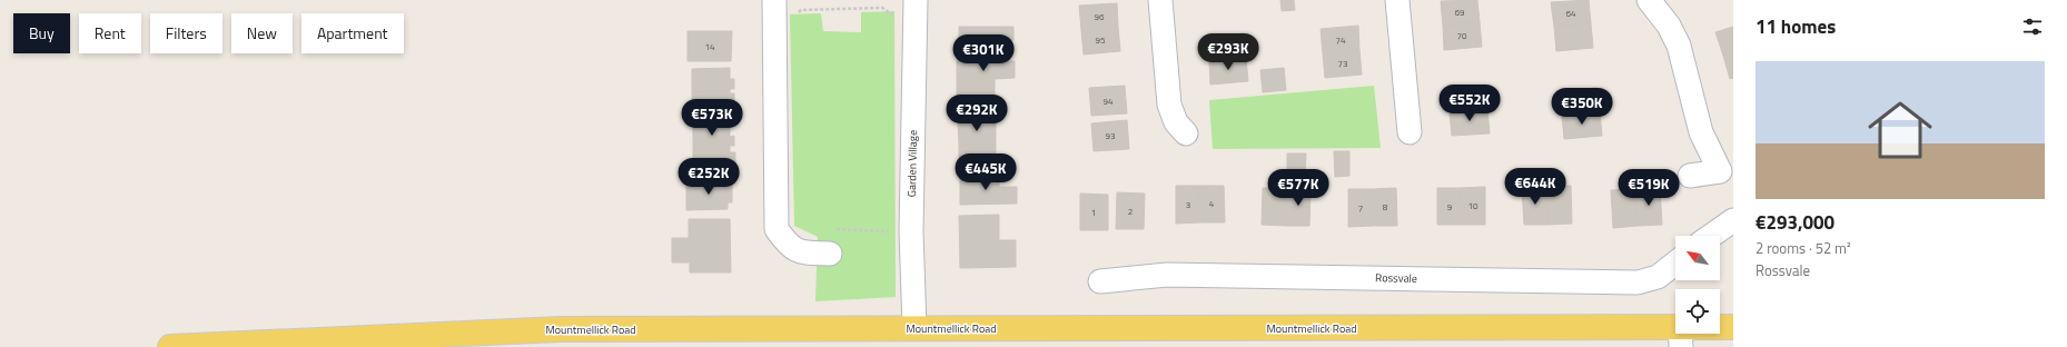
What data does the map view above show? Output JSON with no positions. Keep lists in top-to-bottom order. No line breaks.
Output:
{"streets":{"main road":["Mountmellick Road"],"street":["Garden Village","Rossvale"]},"crossings":[["Garden Village","Mountmellick Road"]],"house_numbers":["69","64","96","70","95","74","14","73","94","93","4","3","10","8","9","7","2","1"],"north":"top left","page":{"heading":"11 homes","chip":["Buy","Rent","Filters","New","Apartment"],"price":["€293K","€301K","€552K","€350K","€292K","€573K","€445K","€252K","€644K","€577K","€519K"],"list":[{"name":"€293,000","note":"2 rooms · 52 m² · Rossvale"}]}}
